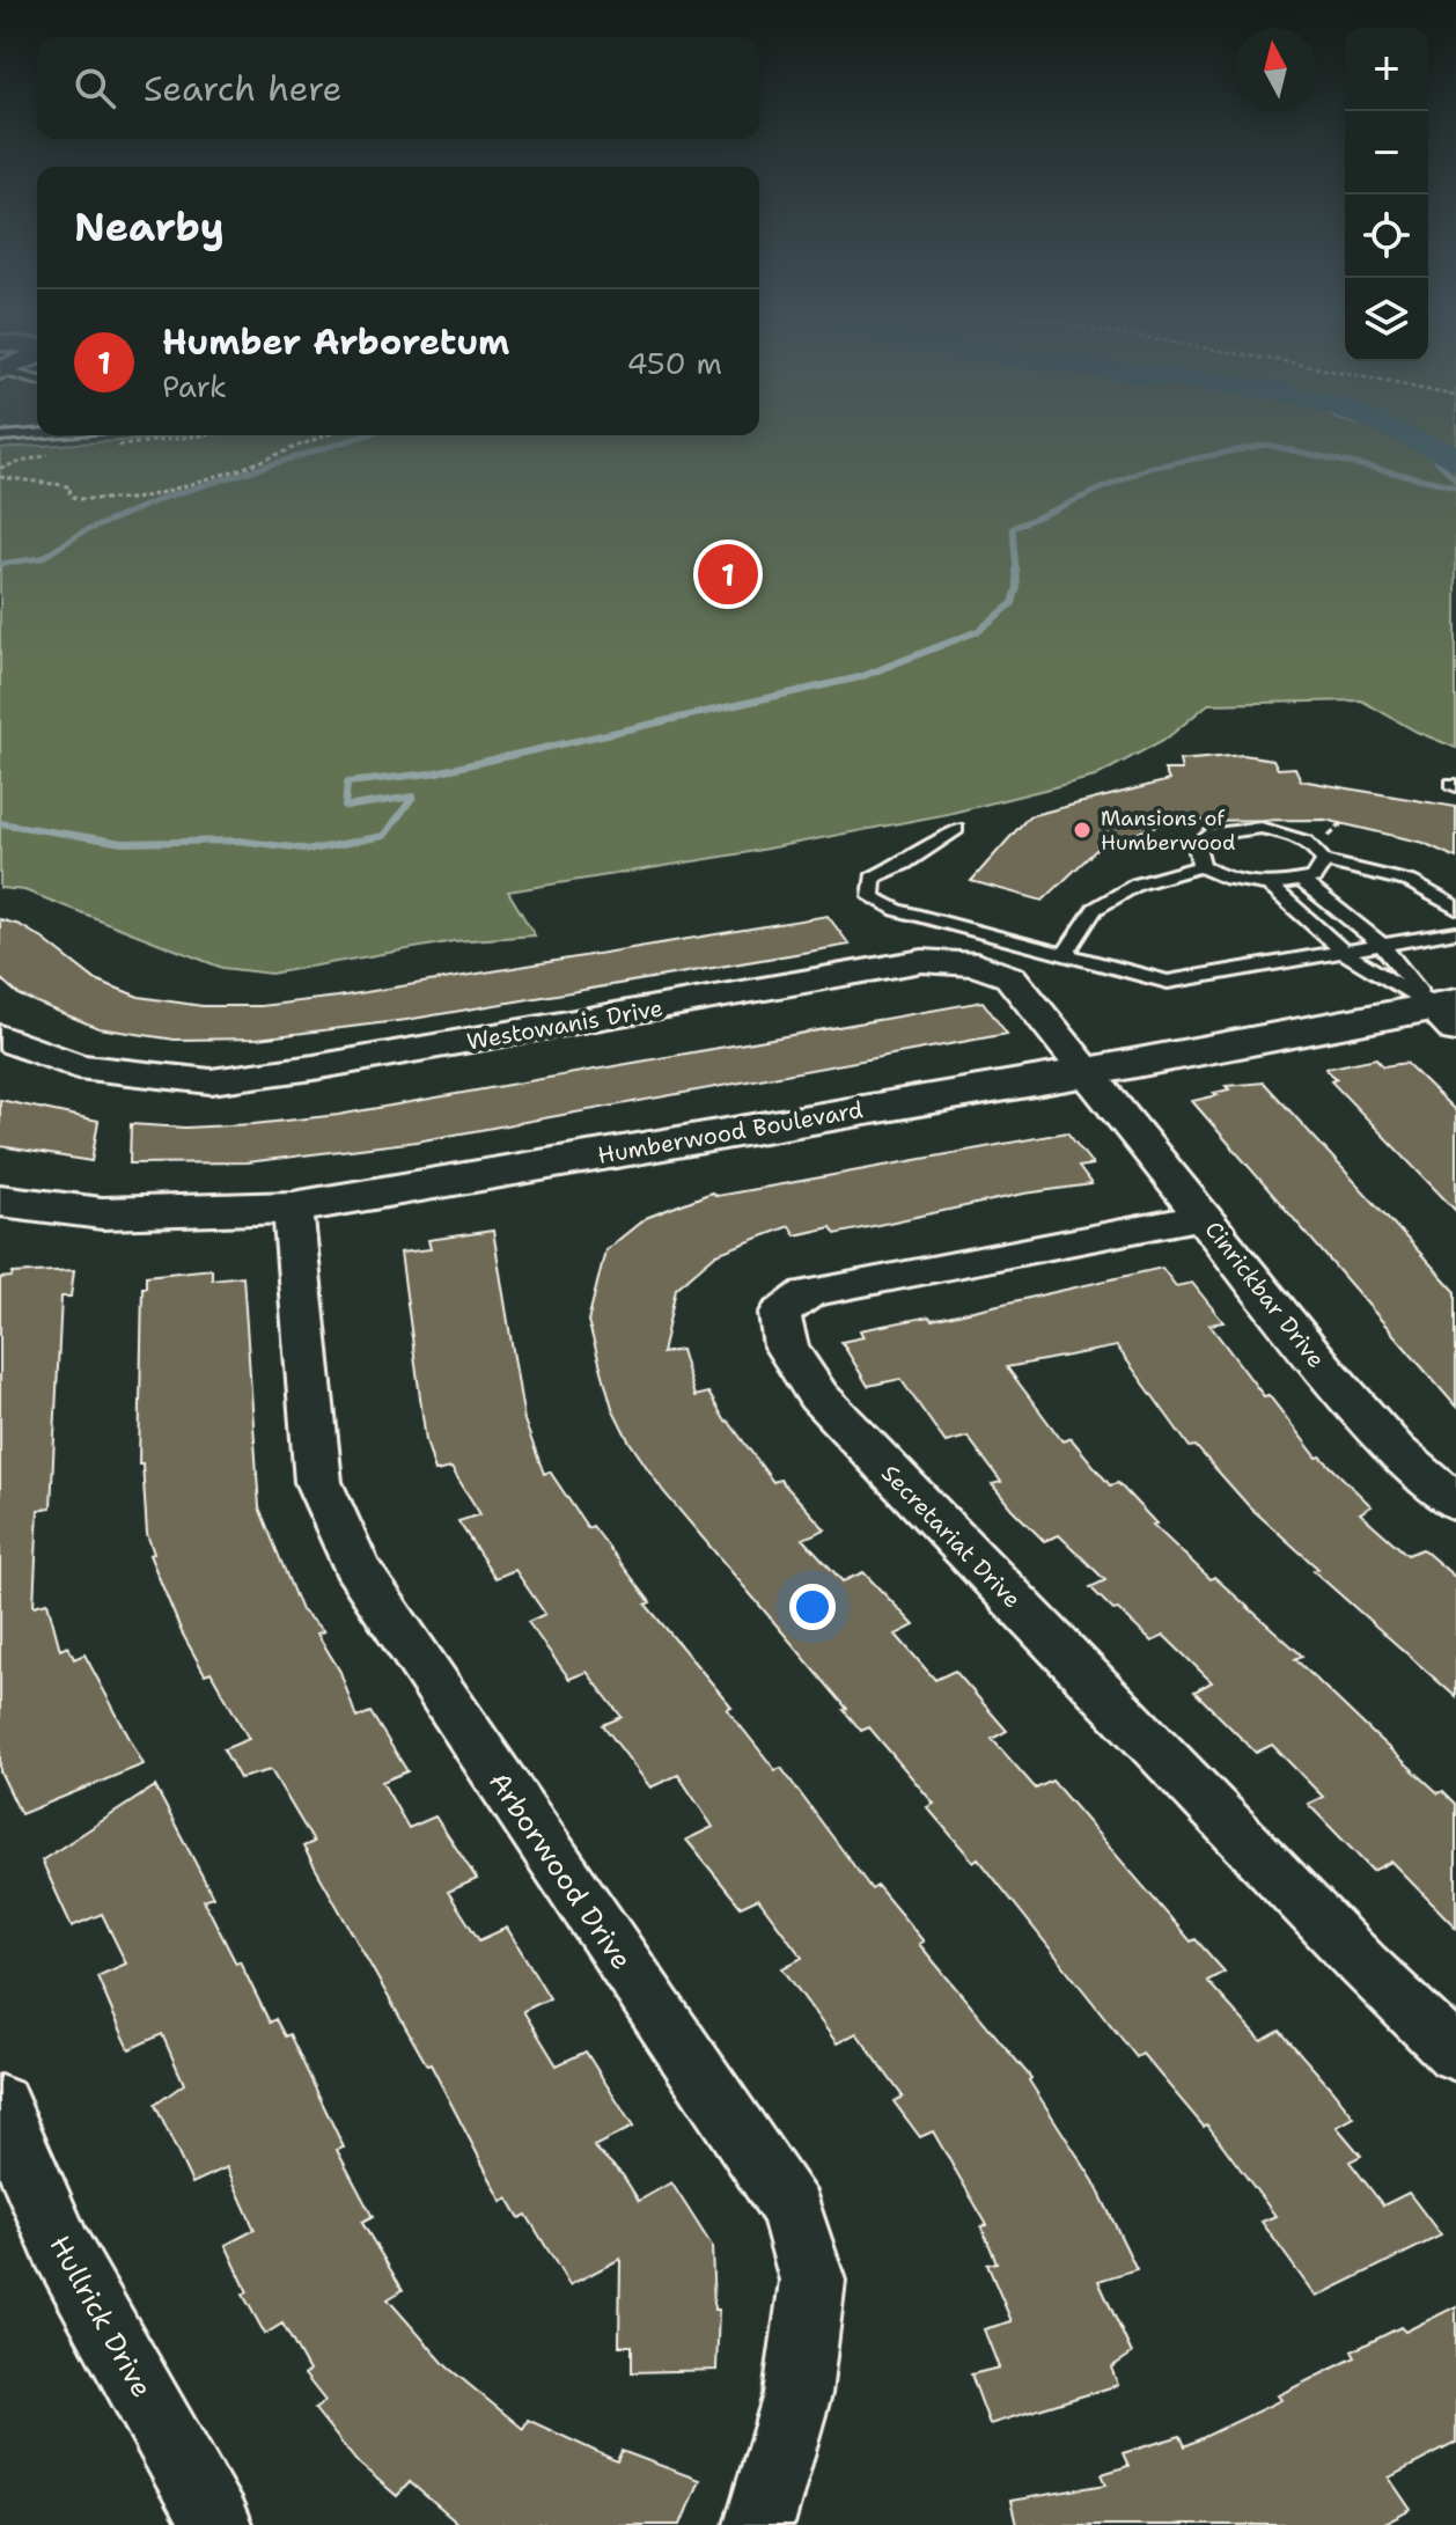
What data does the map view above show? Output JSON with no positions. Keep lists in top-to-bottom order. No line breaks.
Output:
{"streets":{"street":["Westowanis Drive","Humberwood Boulevard","Cinrickbar Drive","Secretariat Drive","Arborwood Drive","Hullrick Drive"]},"crossings":[["Westowanis Drive","Humberwood Boulevard"],["Westowanis Drive","Cinrickbar Drive"],["Humberwood Boulevard","Cinrickbar Drive"],["Humberwood Boulevard","Arborwood Drive"],["Cinrickbar Drive","Secretariat Drive"]],"places":["Mansions of Humberwood"],"north":"top","page":{"map_buttons":["+","−"],"search":"Search here","heading":"Nearby","list":[{"mark":"1","name":"Humber Arboretum","note":"Park","value":"450 m"}],"pins":"1"}}
